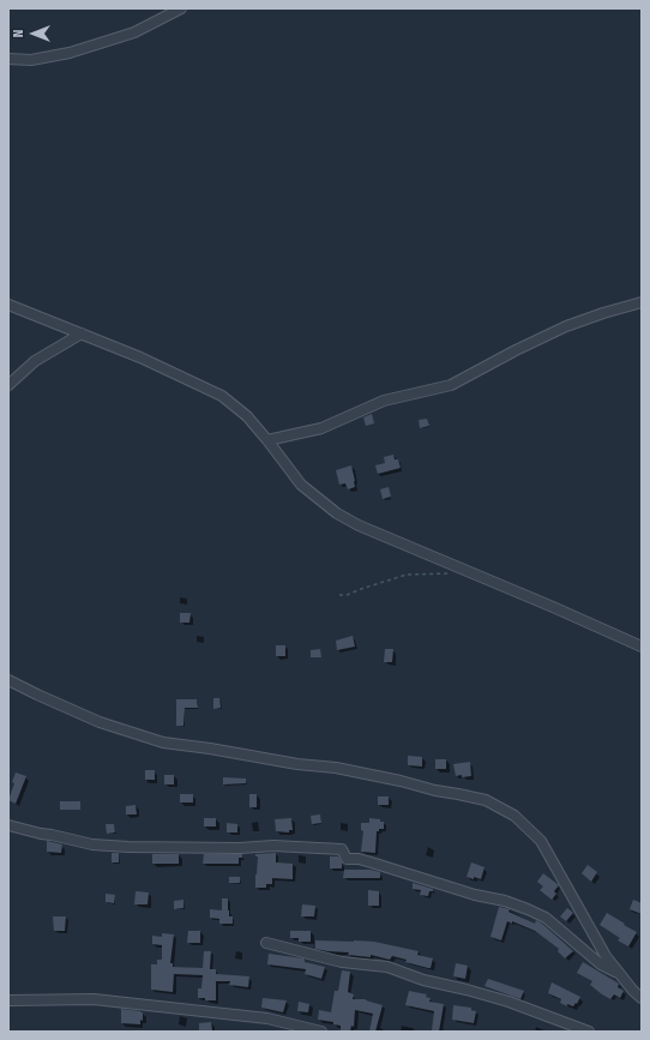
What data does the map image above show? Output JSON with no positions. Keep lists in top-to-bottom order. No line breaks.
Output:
{"north":"left"}
